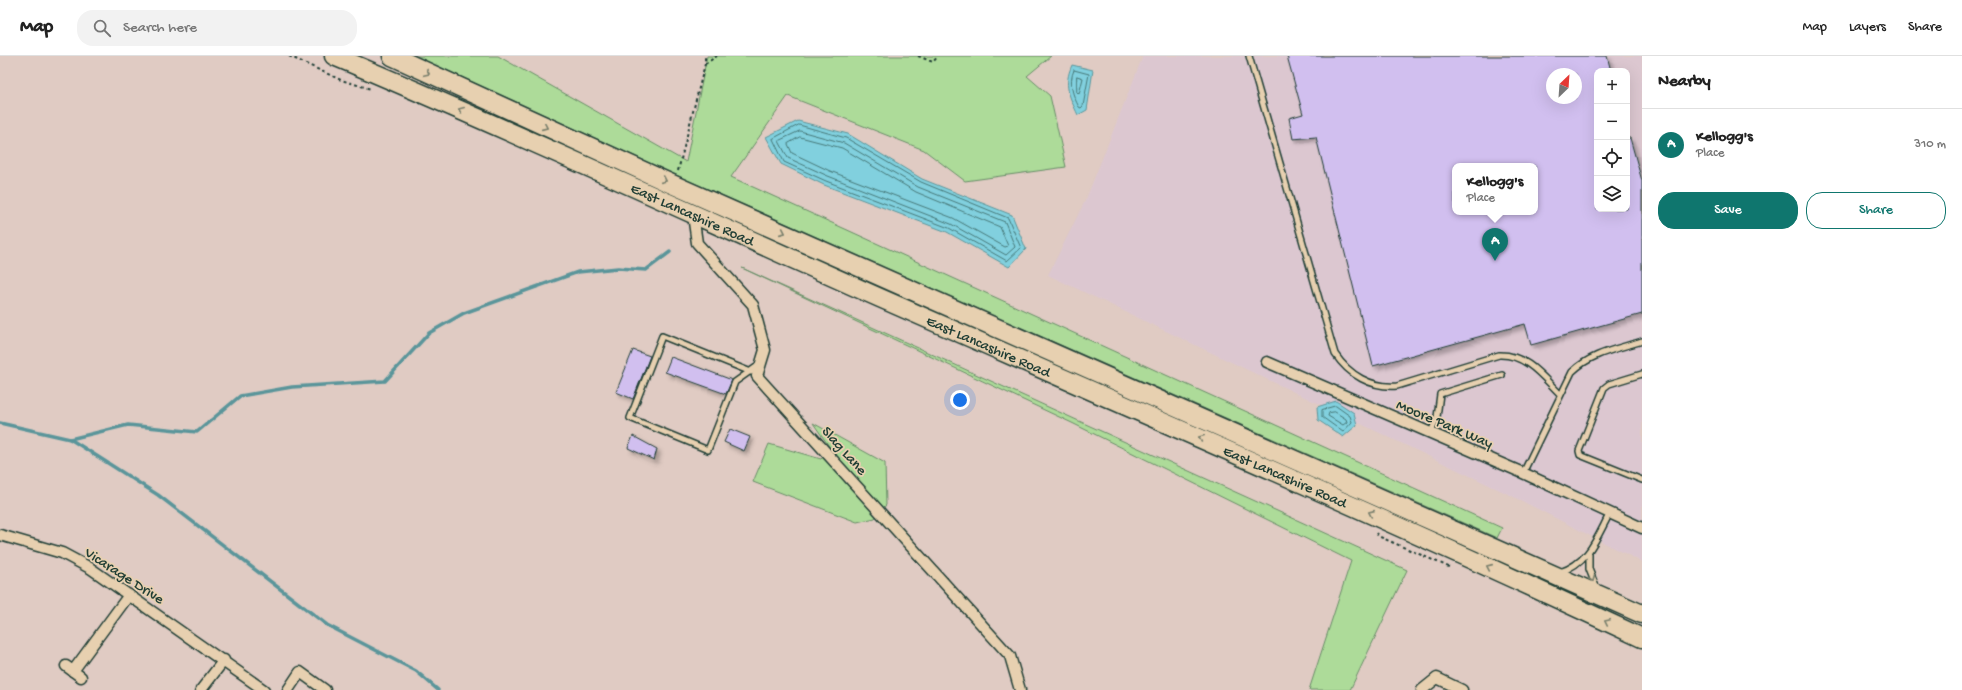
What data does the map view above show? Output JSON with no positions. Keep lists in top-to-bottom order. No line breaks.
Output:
{"streets":{"highway":["East Lancashire Road"],"street":["Moore Park Way","Slag Lane","Vicarage Drive"]},"crossings":[["East Lancashire Road","Slag Lane"]],"north":"top right","page":{"header":"Map","search":"Search here","nav":["Map","Layers","Share"],"heading":"Nearby","map_buttons":["+","−"],"list":[{"mark":"A","name":"Kellogg's","note":"Place","value":"310 m"}],"popup":["Kellogg's","Place"],"buttons":["Save","Share"],"pins":"A"}}
